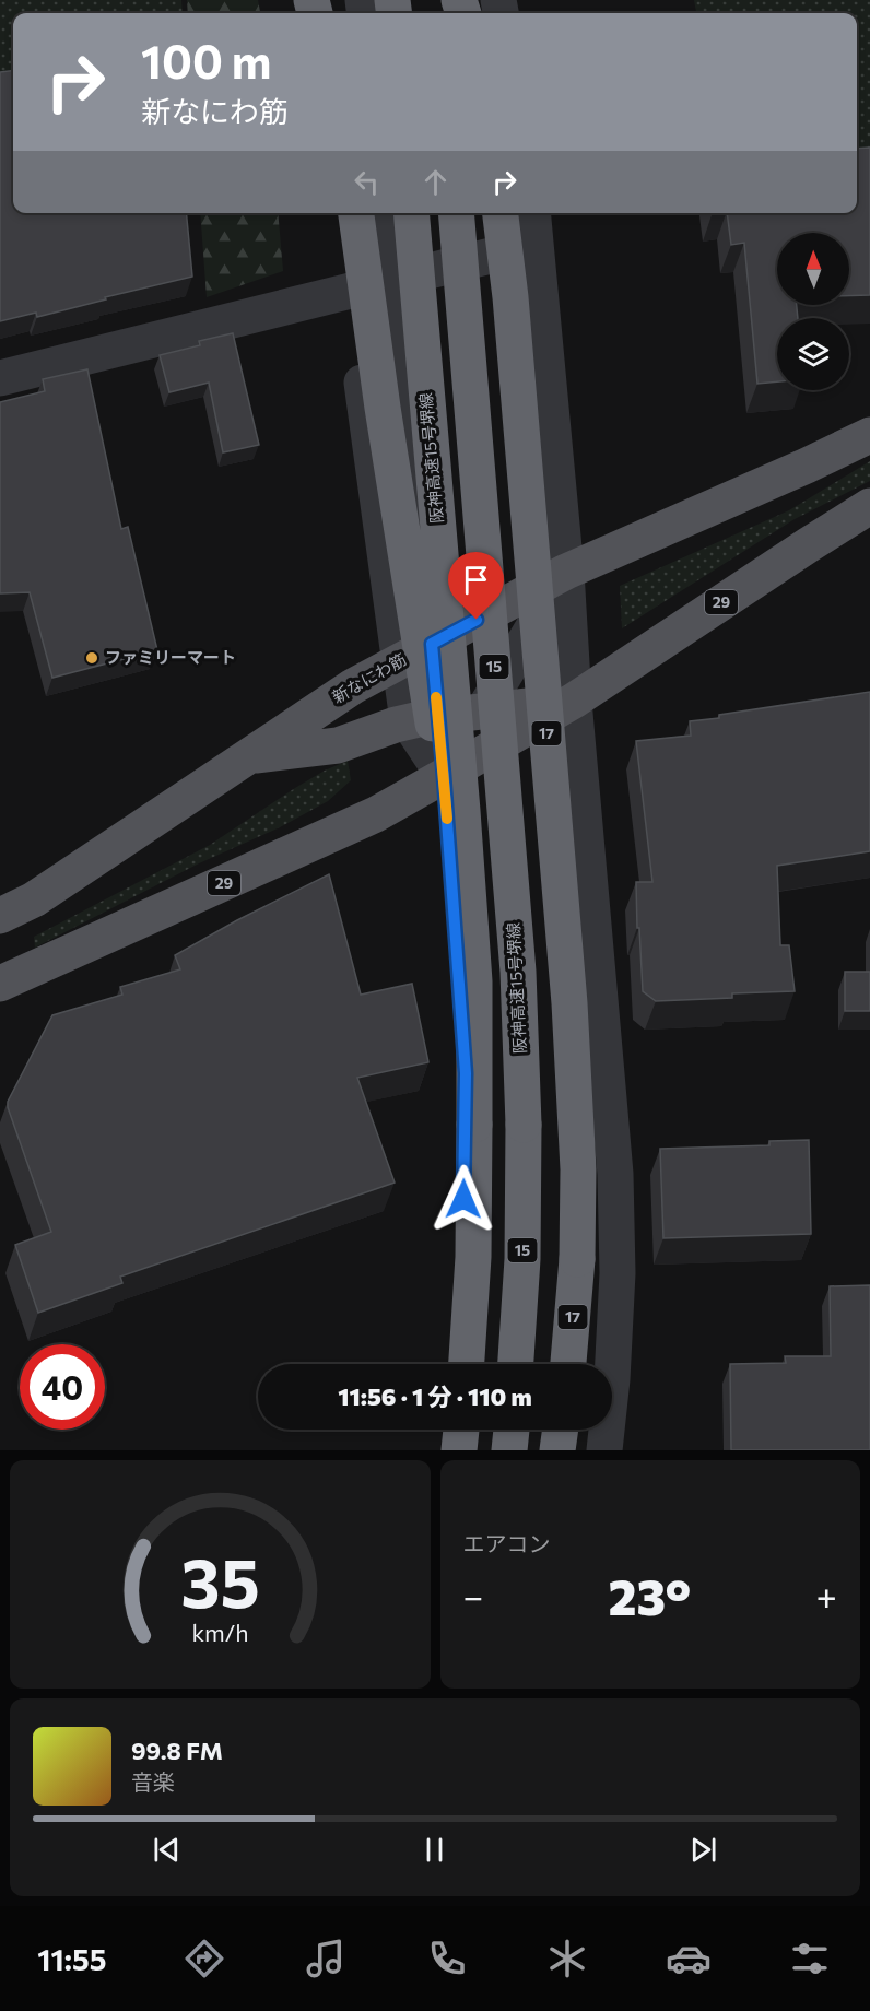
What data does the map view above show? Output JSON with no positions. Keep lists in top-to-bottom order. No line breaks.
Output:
{"streets":{"highway":["阪神高速15号堺線","15","17"],"main road":["29","新なにわ筋"]},"places":["ファミリーマート"],"north":"top","page":{"turn":["100 m","新なにわ筋"],"limit":"40","trip":"11:56 · 1 分 · 110 m","tile":"エアコン","heat":["−","23°","+"],"song":["99.8 FM","音楽"],"tabs":"11:55","gauge":["35","km/h"]}}
